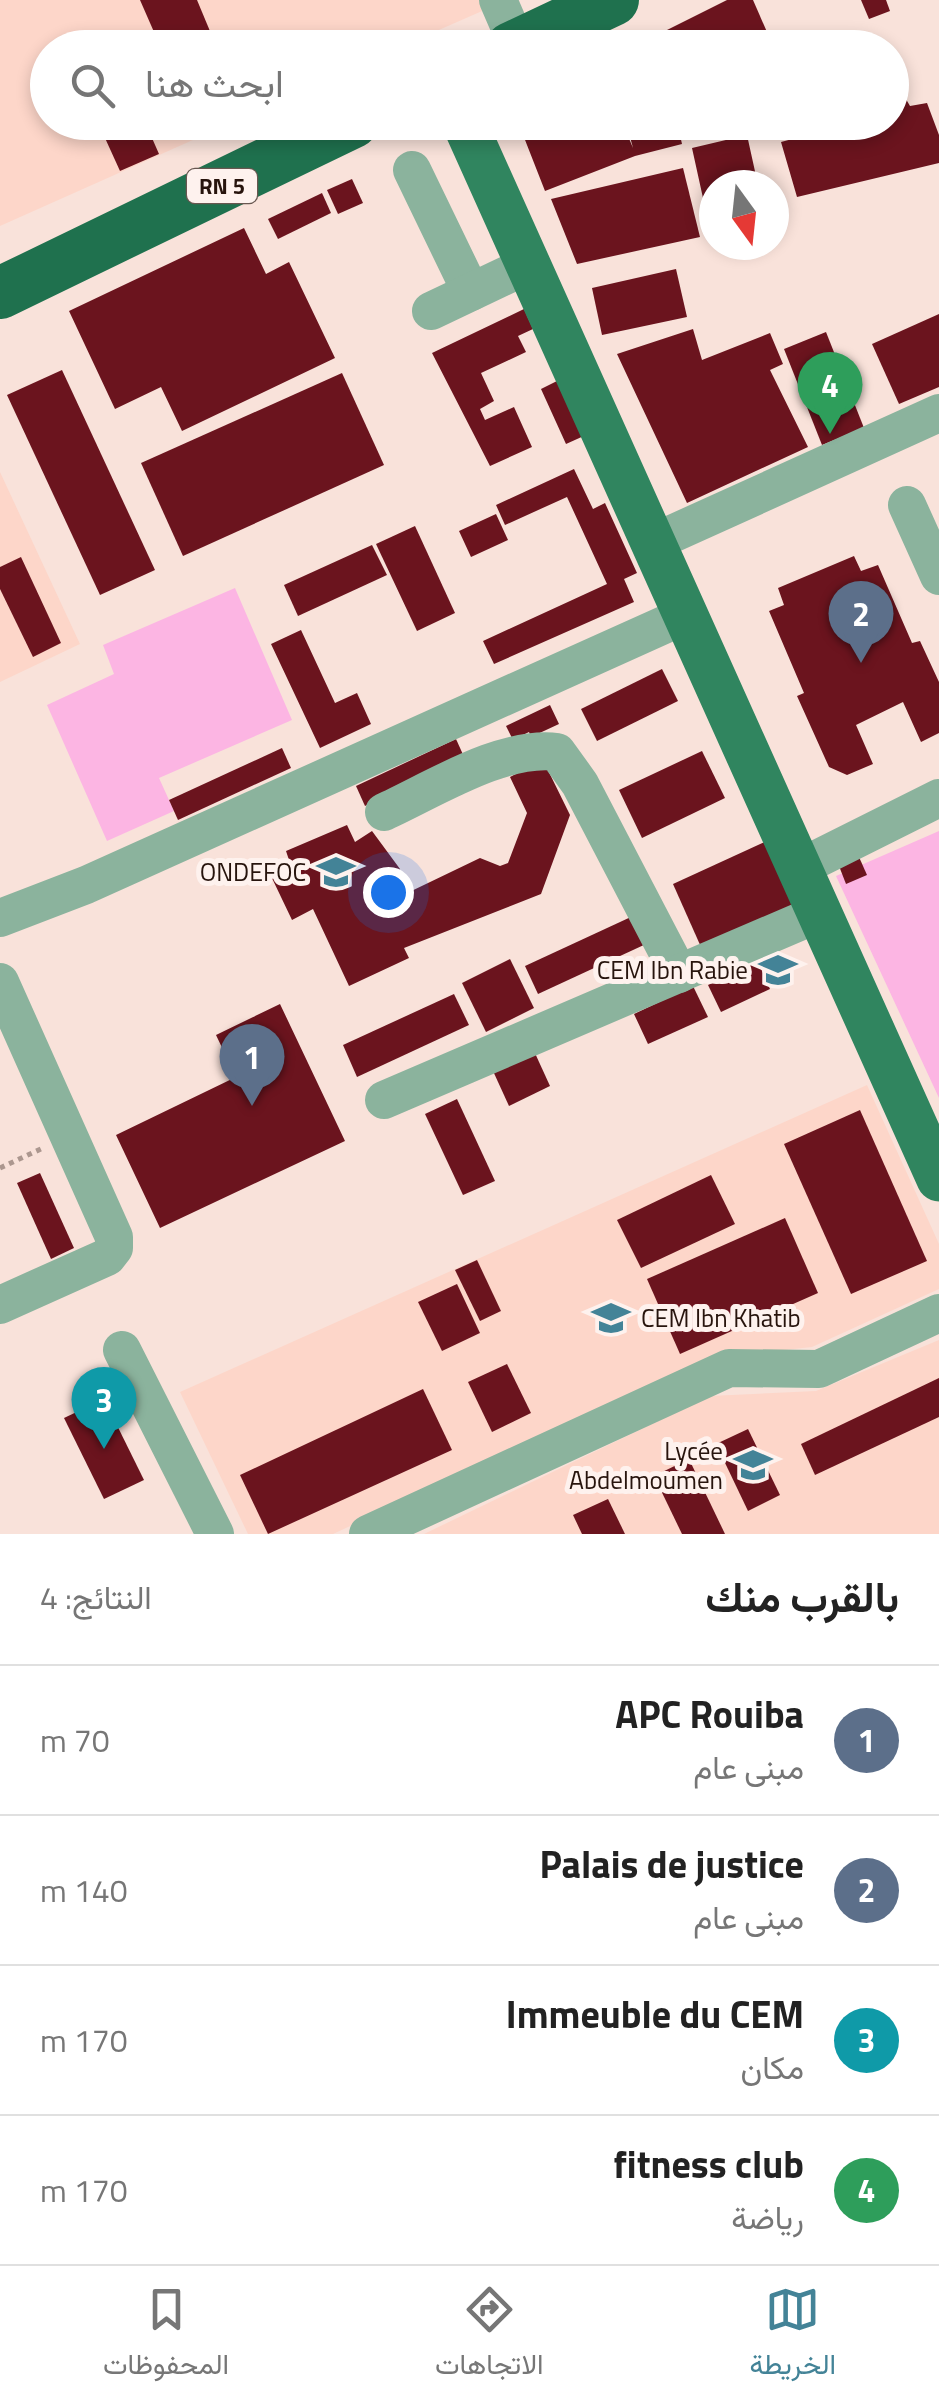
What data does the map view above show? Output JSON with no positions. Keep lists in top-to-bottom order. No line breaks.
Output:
{"streets":{"highway":["RN 5"]},"places":{"school or university":["ONDEFOC","CEM Ibn Rabie","CEM Ibn Khatib","Lycée Abdelmoumen"]},"north":"bottom","page":{"search":"ابحث هنا","pins":["4","2","1","3"],"heading":["بالقرب منك","النتائج: 4"],"list":[{"mark":"1","name":"APC Rouiba","note":"مبنى عام","value":"70 m"},{"mark":"2","name":"Palais de justice","note":"مبنى عام","value":"140 m"},{"mark":"3","name":"Immeuble du CEM","note":"مكان","value":"170 m"},{"mark":"4","name":"fitness club","note":"رياضة","value":"170 m"}],"nav":["الخريطة","الاتجاهات","المحفوظات"]}}
